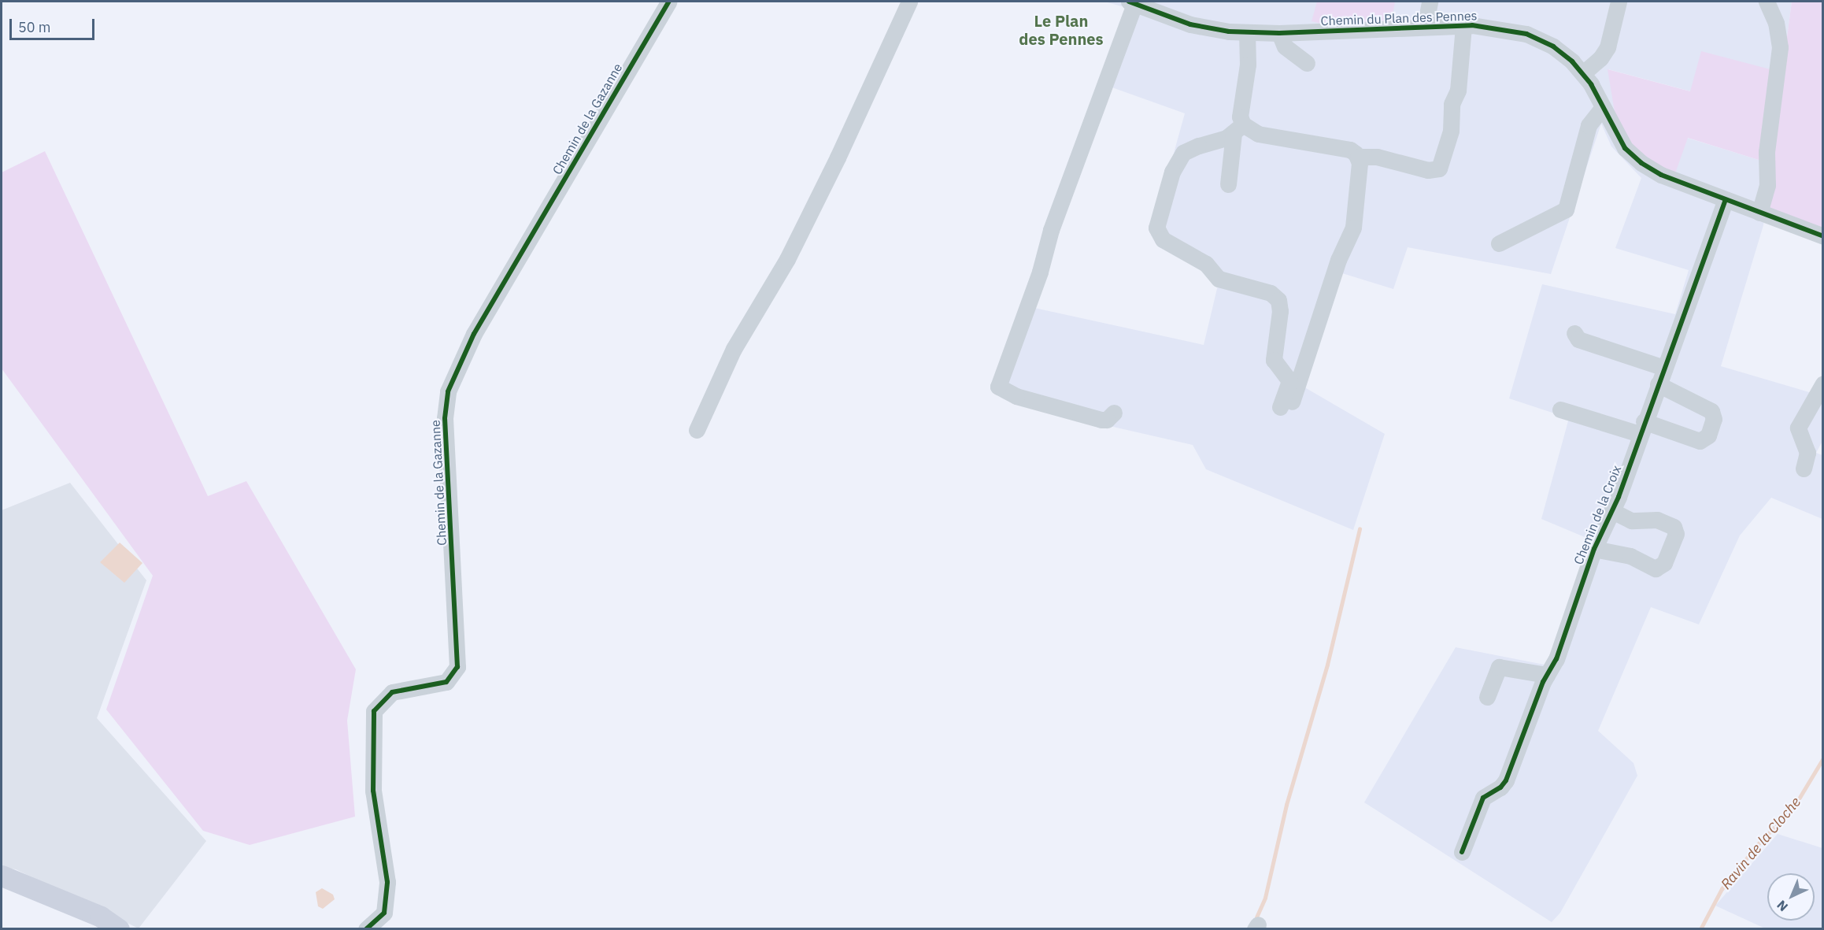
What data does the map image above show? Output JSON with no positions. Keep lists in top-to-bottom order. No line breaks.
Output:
{"streets":{"street":["Chemin du Plan des Pennes","Chemin de la Gazanne","Chemin de la Croix"]},"crossings":[["Chemin du Plan des Pennes","Chemin de la Croix"]],"districts":["Le Plan des Pennes"],"water":["Ravin de la Cloche"],"scale_bar":"50 m","north":"bottom left"}
